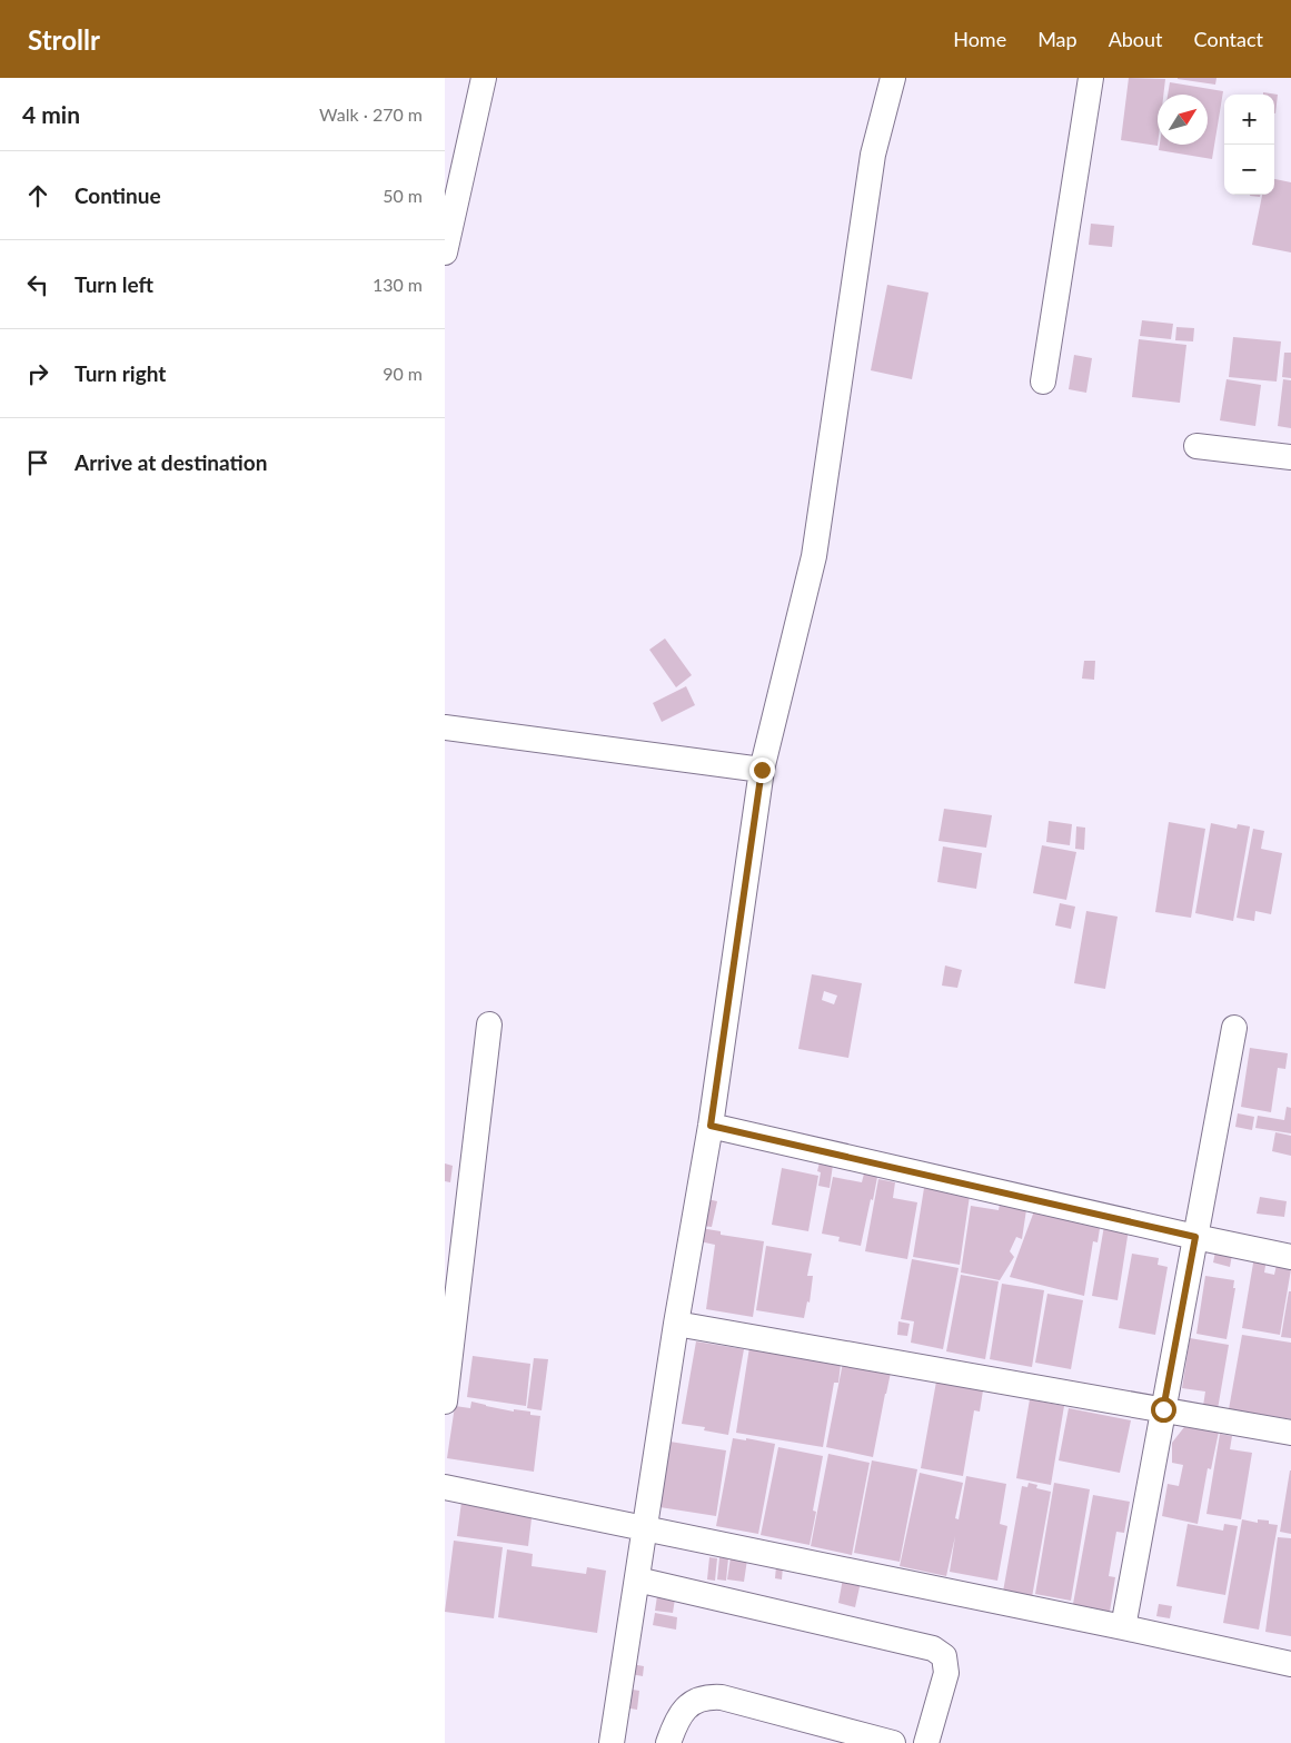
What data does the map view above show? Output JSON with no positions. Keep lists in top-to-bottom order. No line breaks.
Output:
{"north":"top right","page":{"header":"Strollr","nav":["Home","Map","About","Contact"],"heading":["4 min","Walk · 270 m"],"map_buttons":["+","−"],"list":[["Continue","50 m"],["Turn left","130 m"],["Turn right","90 m"],"Arrive at destination"]}}
